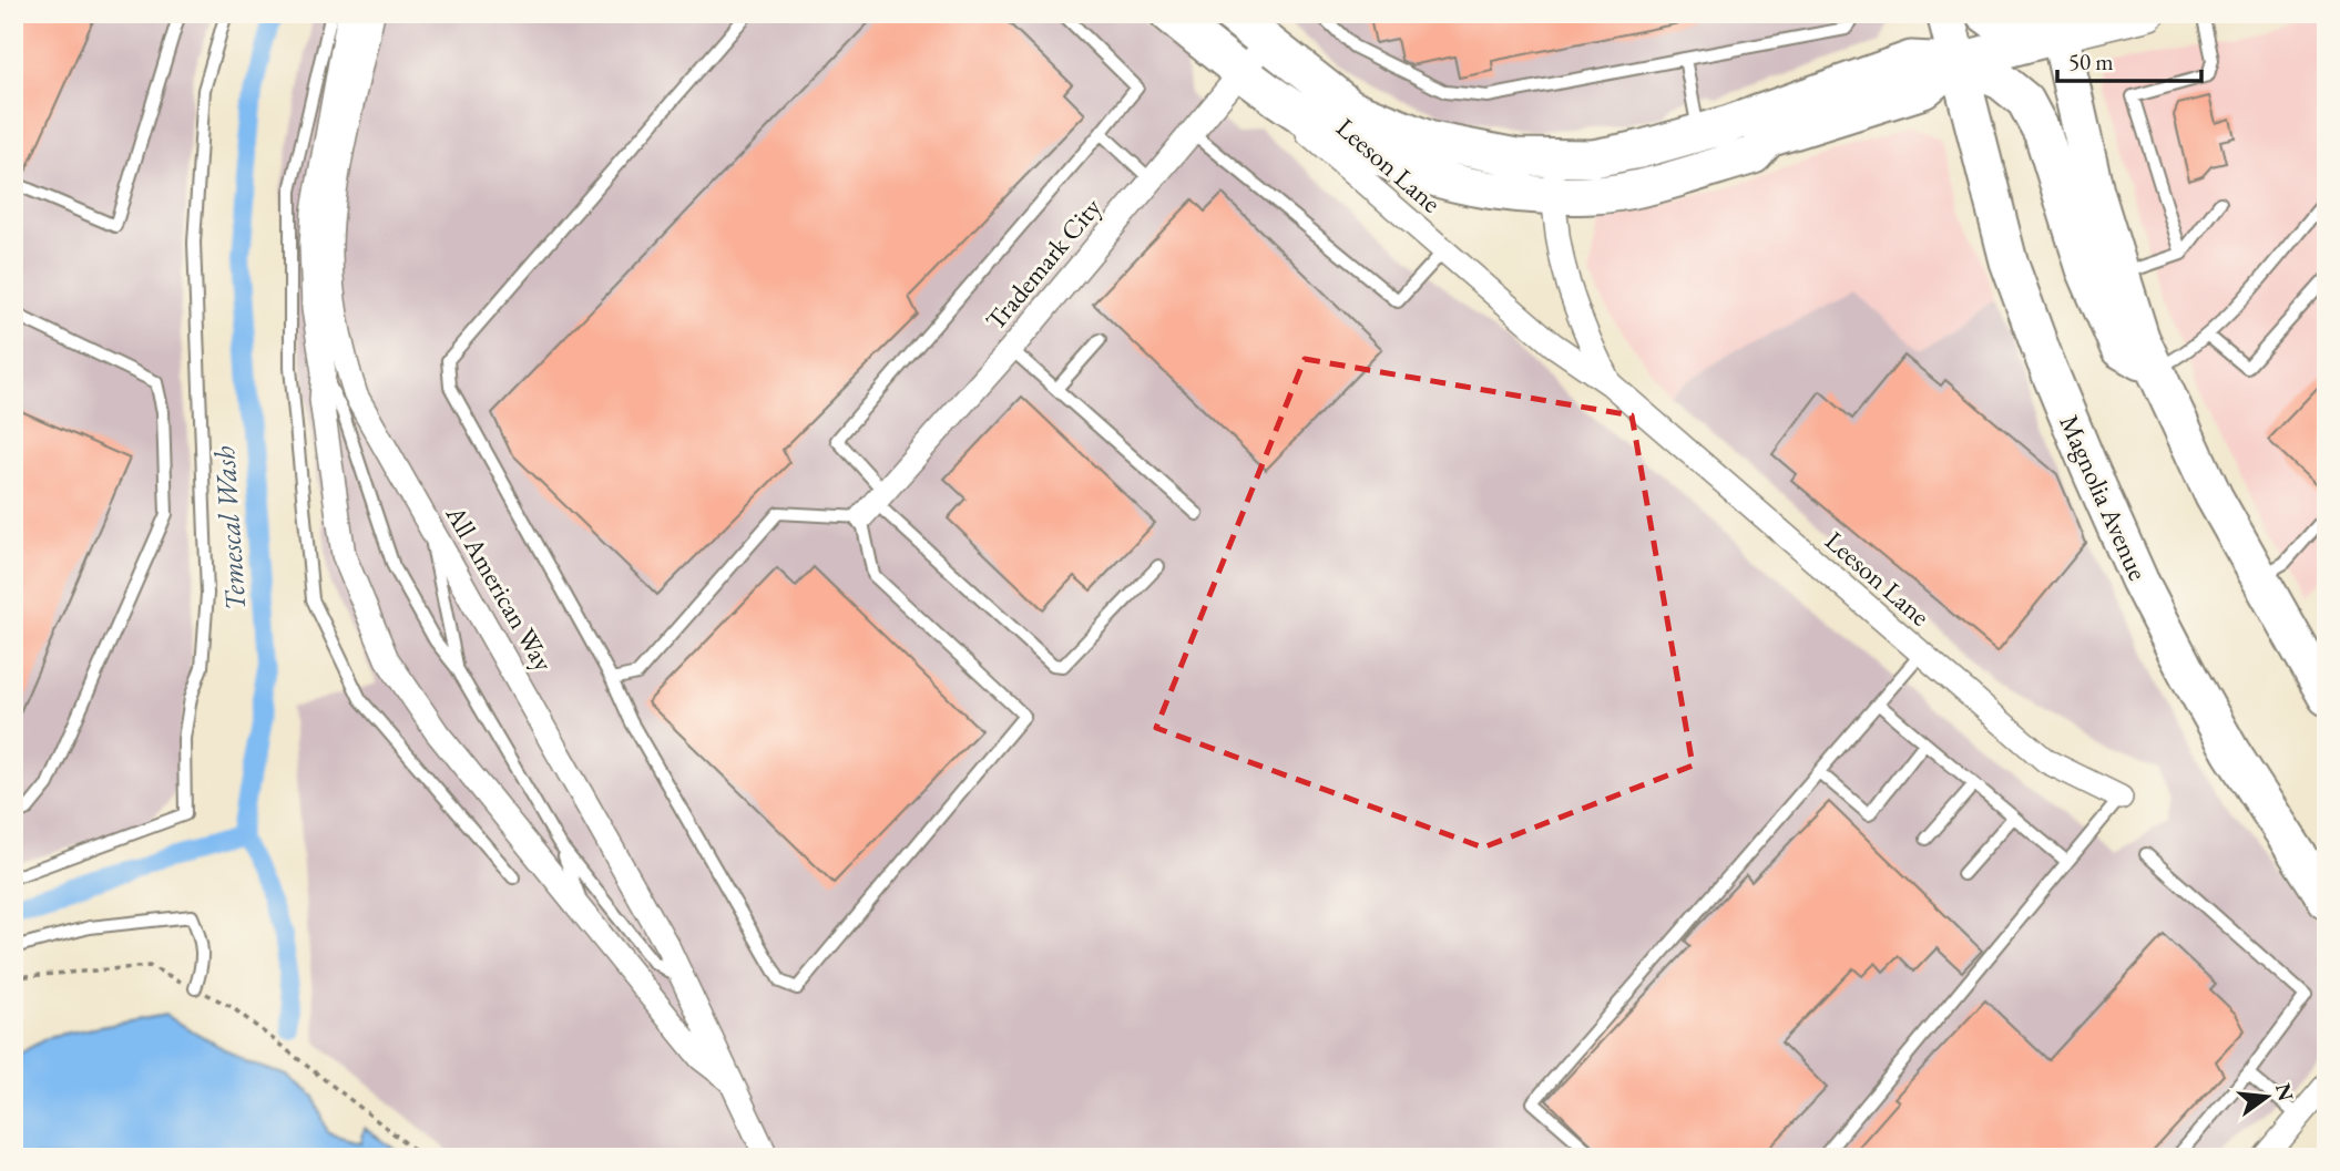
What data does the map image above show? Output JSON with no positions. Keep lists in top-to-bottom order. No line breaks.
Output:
{"streets":{"main road":["Magnolia Avenue"],"street":["Leeson Lane","Trademark City","All American Way"]},"crossings":[["Leeson Lane","Trademark City"]],"water":["Temescal Wash"],"scale_bar":"50 m","north":"right"}
